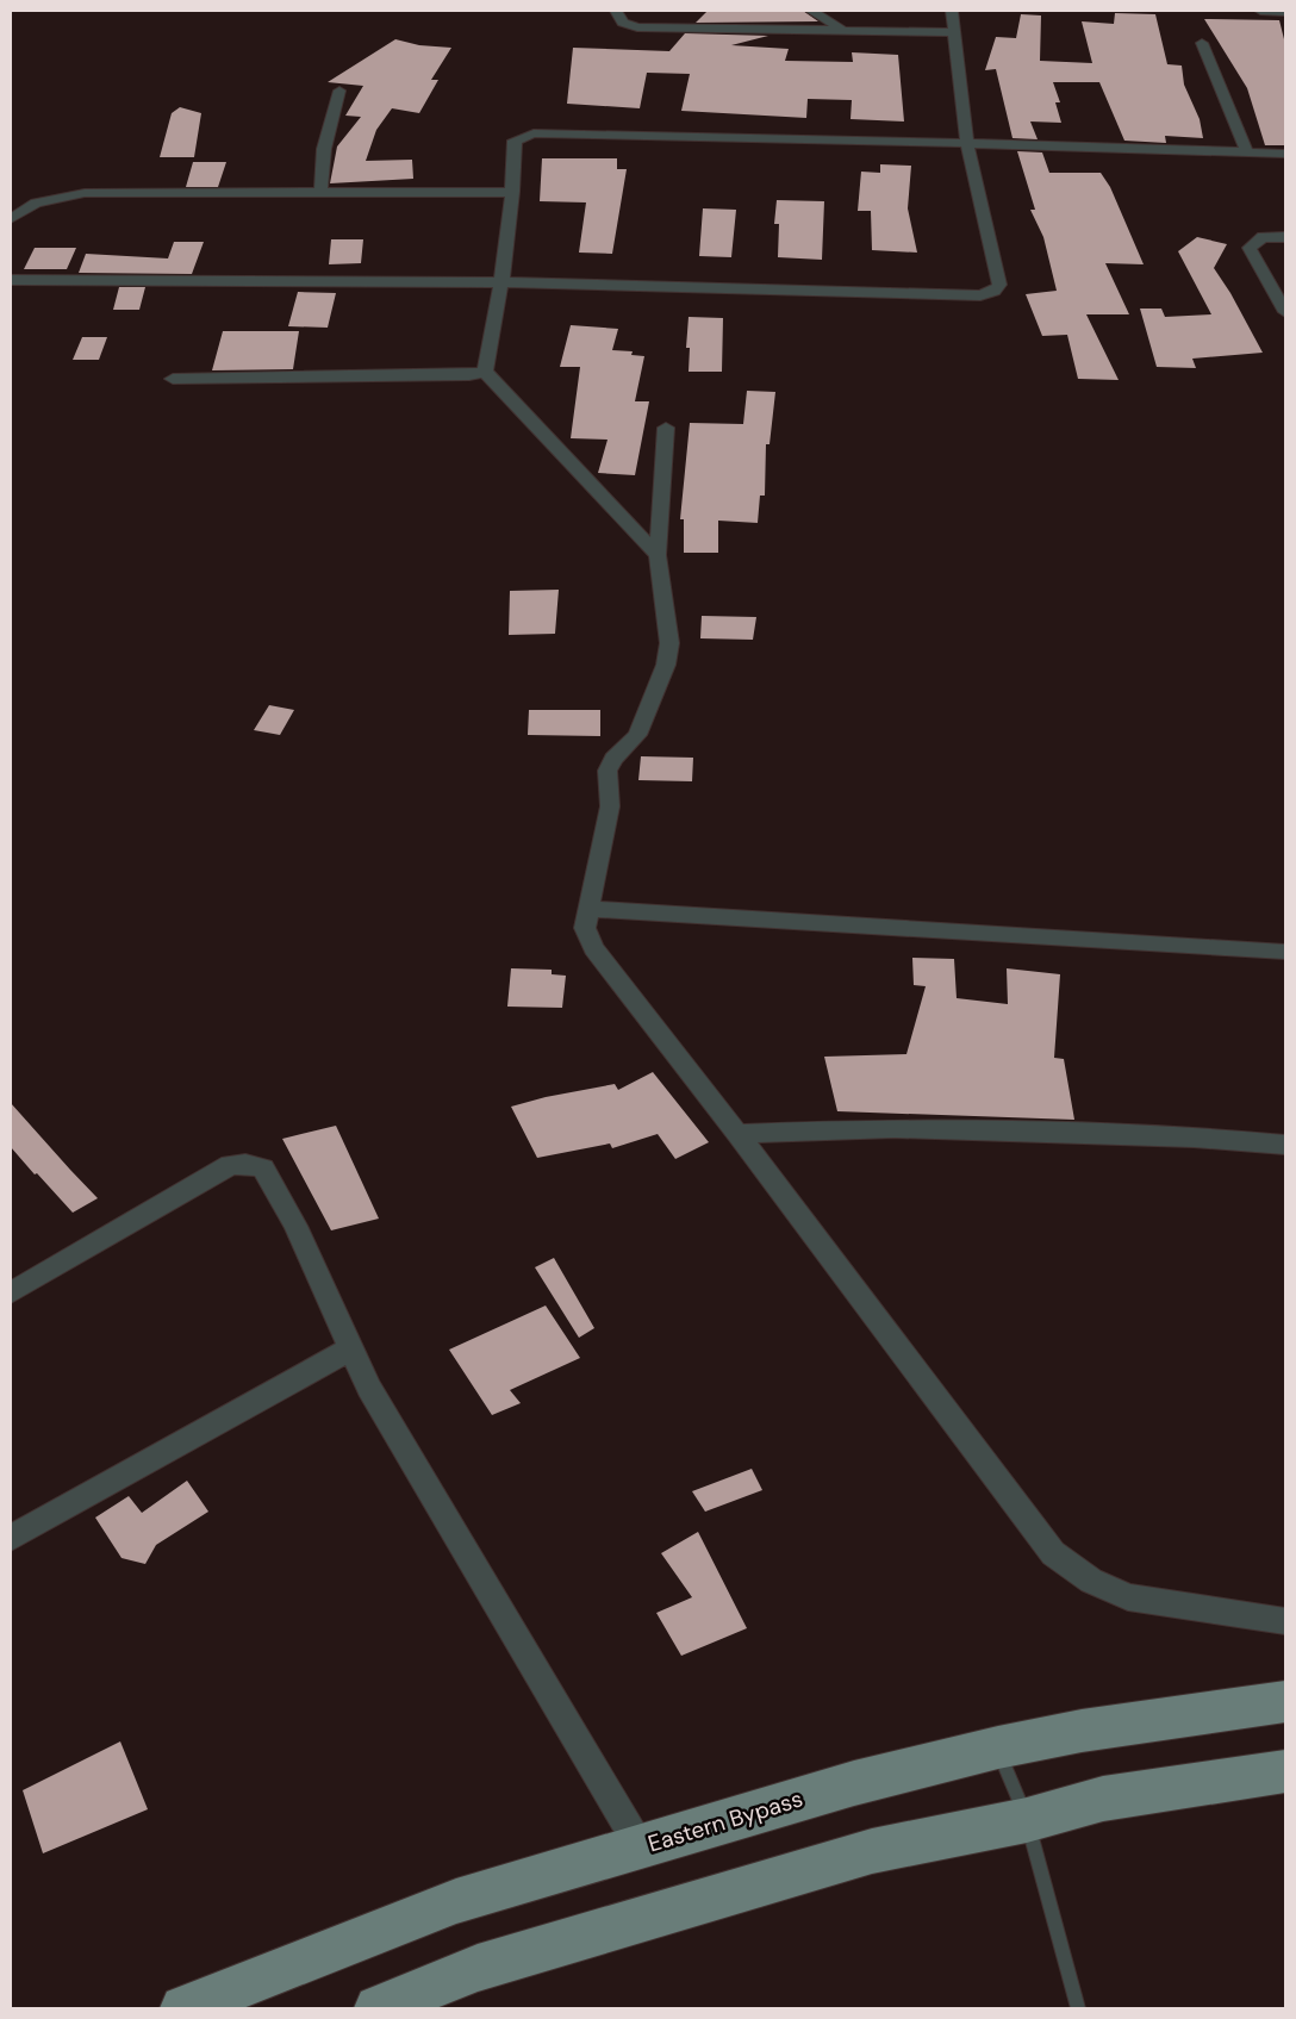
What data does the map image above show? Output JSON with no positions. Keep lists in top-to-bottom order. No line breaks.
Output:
{"streets":{"main road":["Eastern Bypass"]}}
